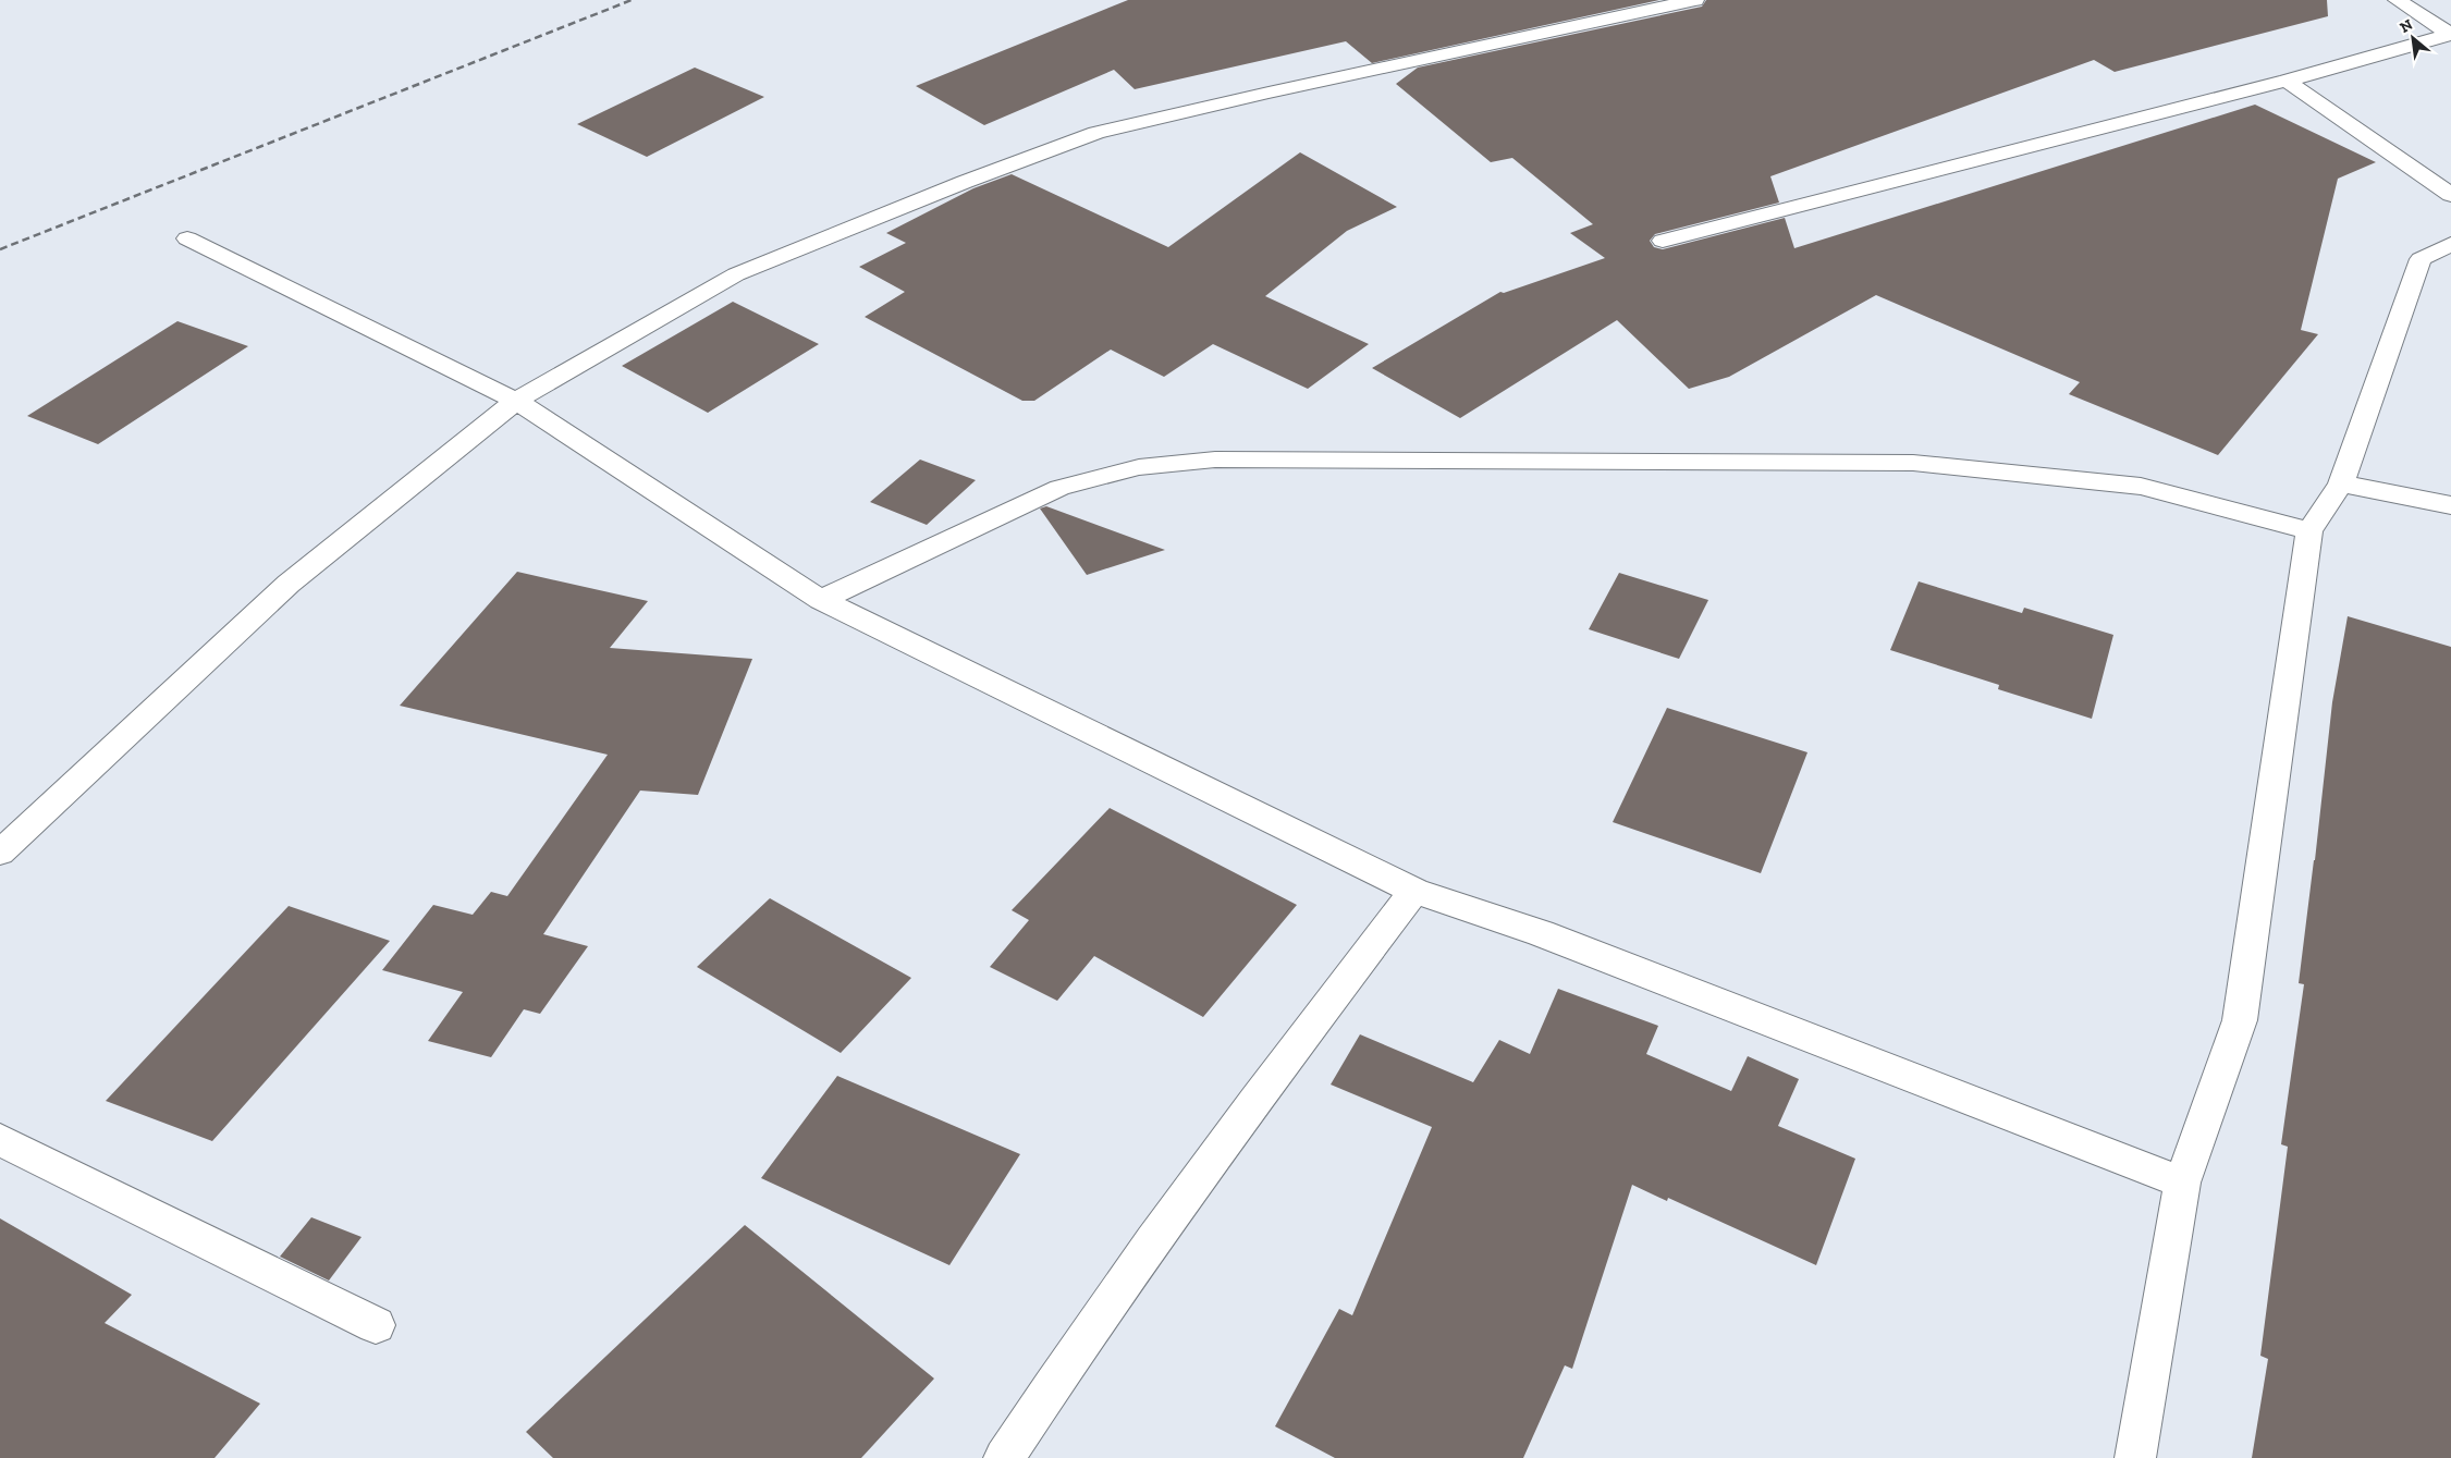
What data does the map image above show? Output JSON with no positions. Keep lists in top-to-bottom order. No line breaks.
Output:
{"north":"top left"}
